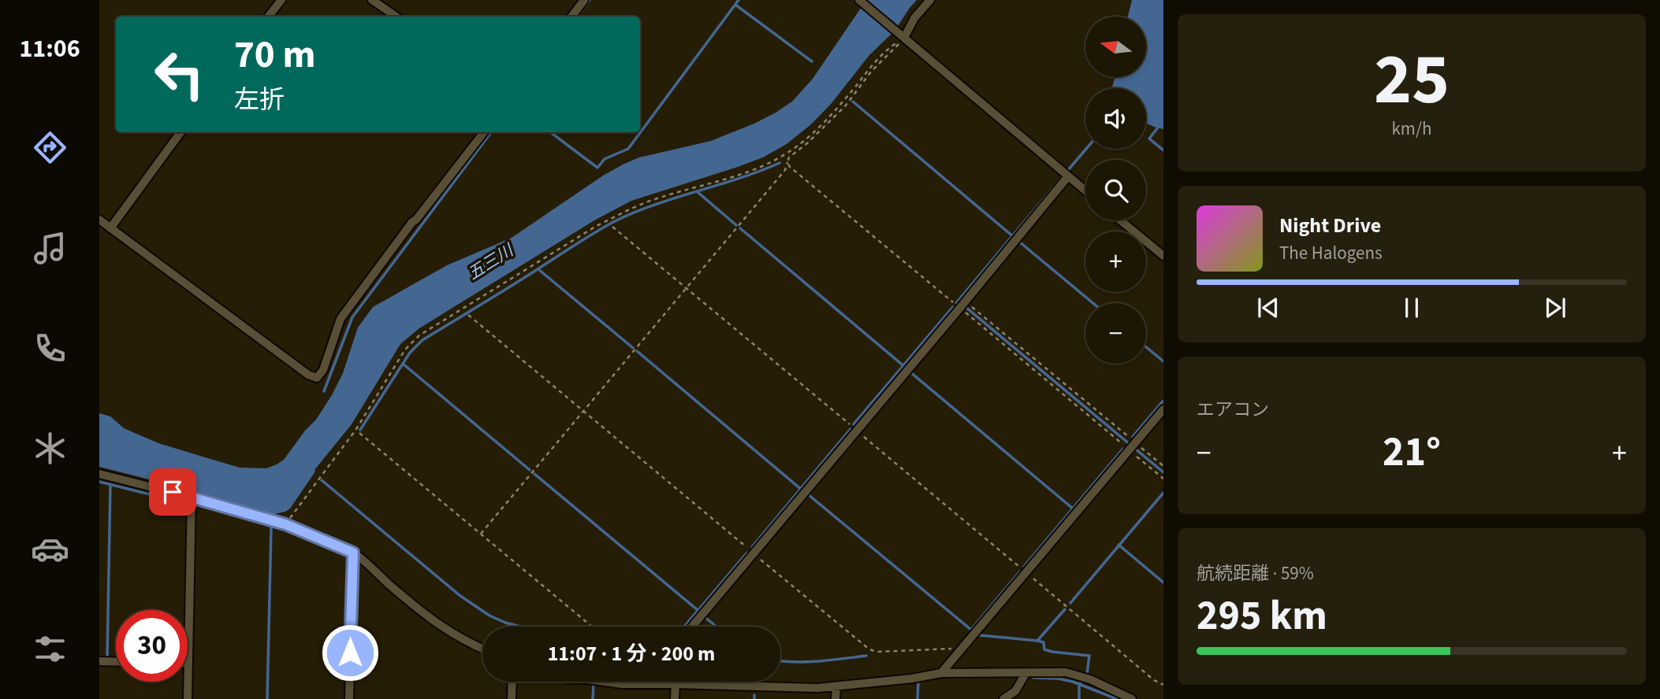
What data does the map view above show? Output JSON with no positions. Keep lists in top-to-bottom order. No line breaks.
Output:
{"water":["五三川"],"north":"left","page":{"tabs":"11:06","tile":[["25","km/h"],"エアコン",["航続距離 · 59%","295 km"]],"map_buttons":["+","−"],"turn":["70 m","左折"],"song":["Night Drive","The Halogens"],"heat":["−","21°","+"],"limit":"30","trip":"11:07 · 1 分 · 200 m"}}
